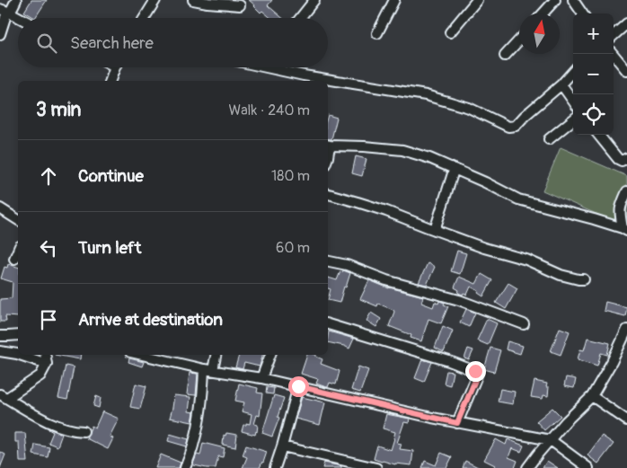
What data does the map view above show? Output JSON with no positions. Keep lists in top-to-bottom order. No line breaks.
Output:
{"north":"top","page":{"map_buttons":["+","−"],"search":"Search here","heading":["3 min","Walk · 240 m"],"list":[["Continue","180 m"],["Turn left","60 m"],"Arrive at destination"]}}
